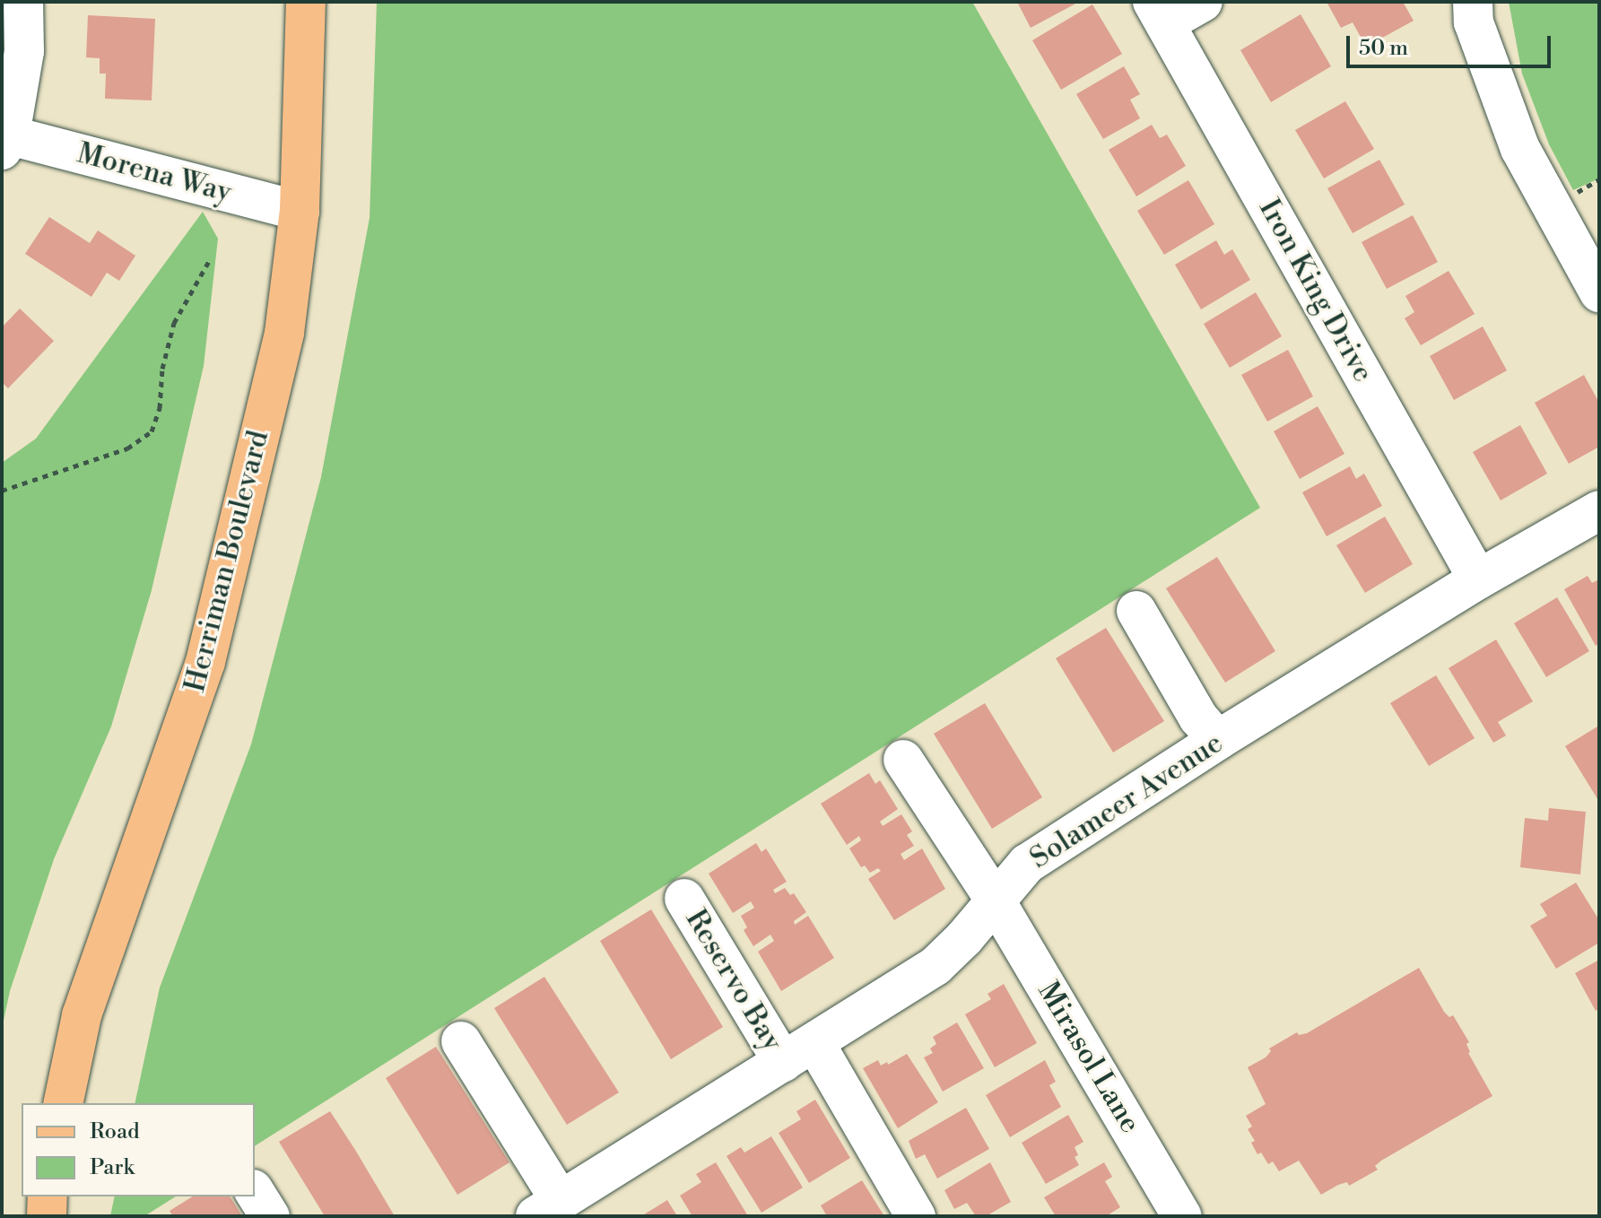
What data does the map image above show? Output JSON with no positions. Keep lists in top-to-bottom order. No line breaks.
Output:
{"streets":{"main road":["Herriman Boulevard"],"street":["Morena Way","Iron King Drive","Solameer Avenue","Reservo Bay","Mirasol Lane"]},"crossings":[["Morena Way","Herriman Boulevard"],["Iron King Drive","Solameer Avenue"],["Solameer Avenue","Reservo Bay"],["Solameer Avenue","Mirasol Lane"]],"legend":["Road","Park"],"scale_bar":"50 m"}
